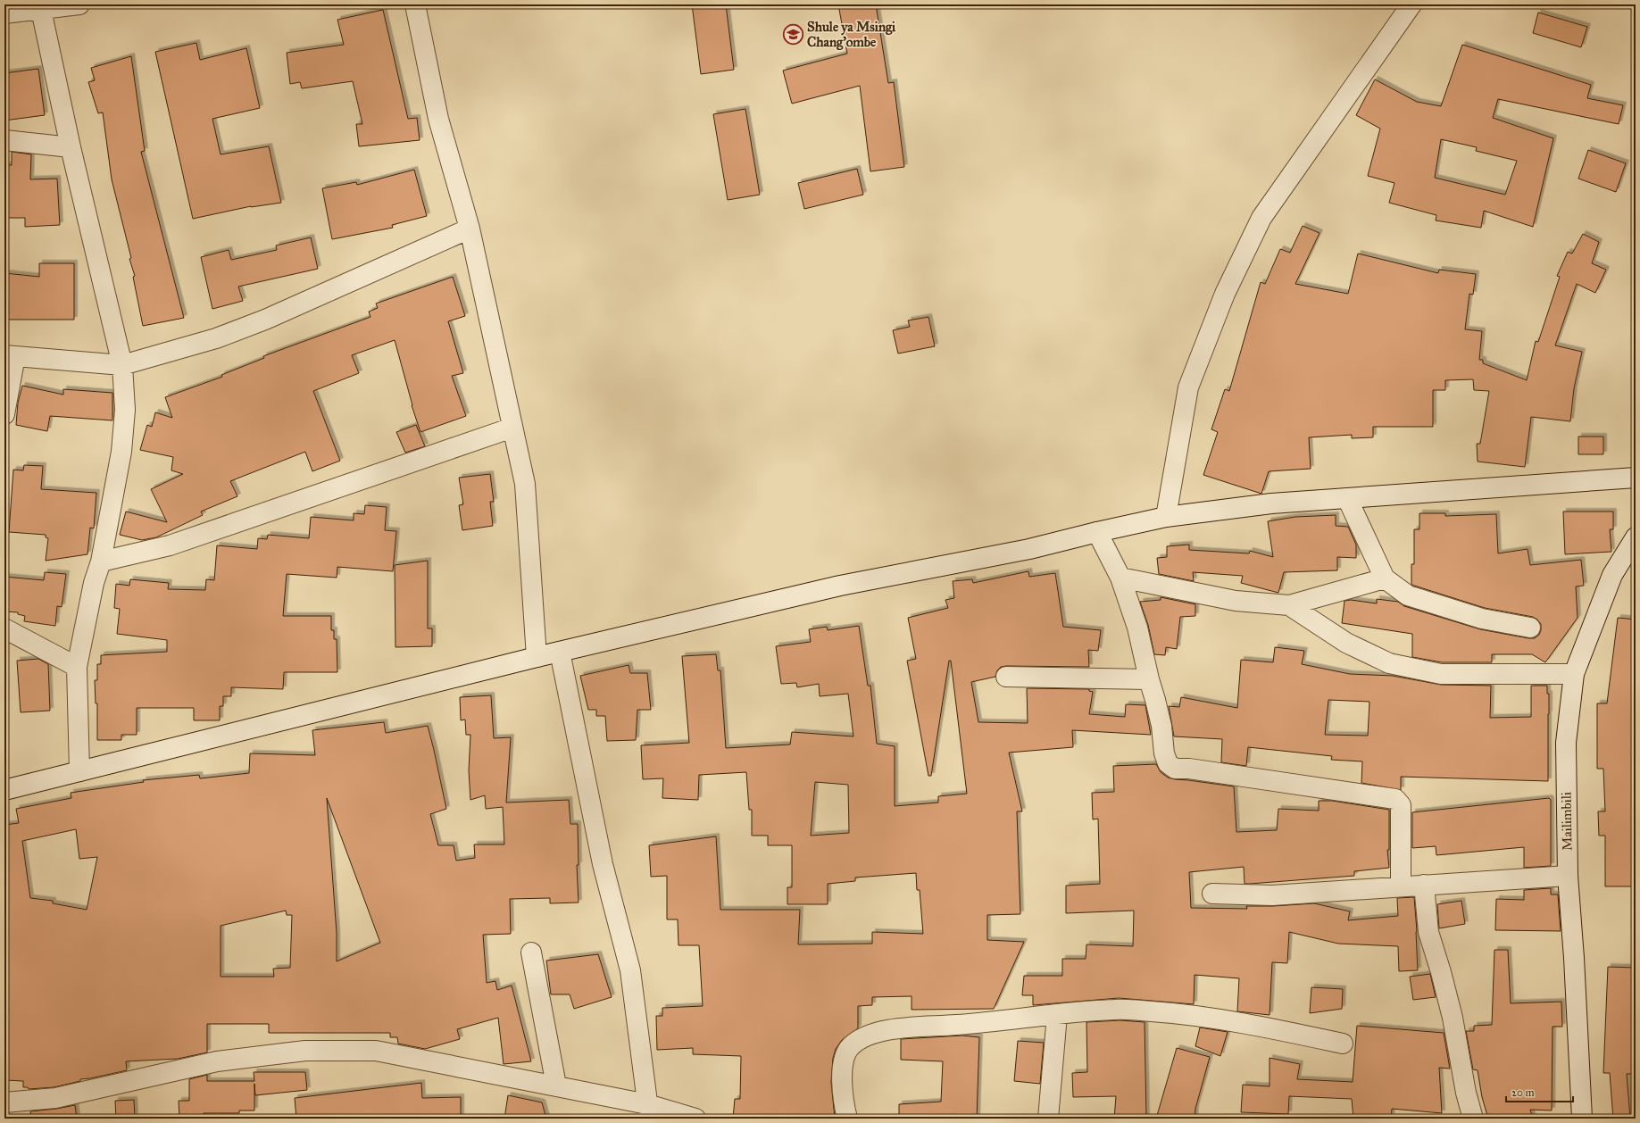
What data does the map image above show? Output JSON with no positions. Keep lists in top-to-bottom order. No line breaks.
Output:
{"streets":{"street":["Mailimbili"]},"places":{"school or university":["Shule ya Msingi Chang'ombe"]},"scale_bar":"20 m"}
